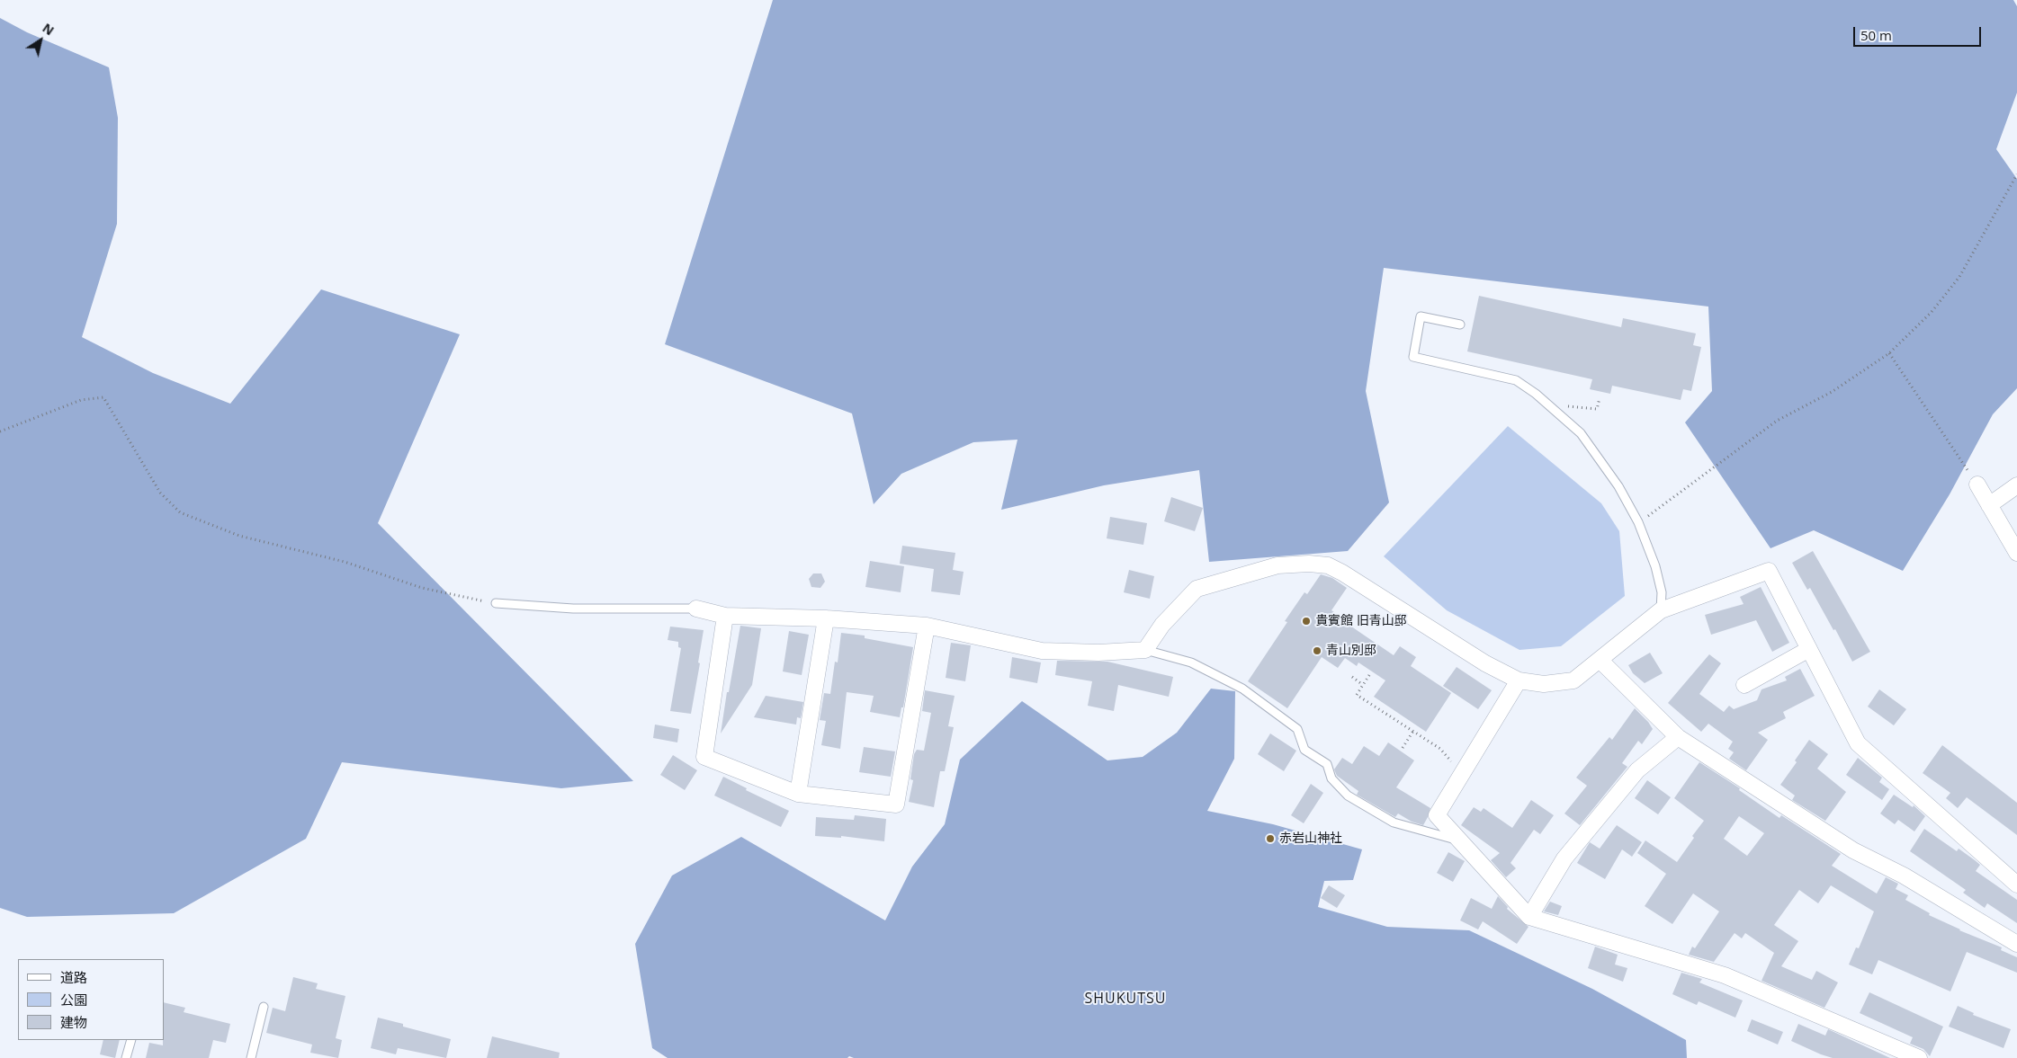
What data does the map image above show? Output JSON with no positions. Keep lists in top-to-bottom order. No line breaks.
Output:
{"districts":["SHUKUTSU"],"places":["貴賓館 旧青山邸","青山別邸","赤岩山神社"],"legend":["道路","公園","建物"],"scale_bar":"50 m","north":"top right"}
